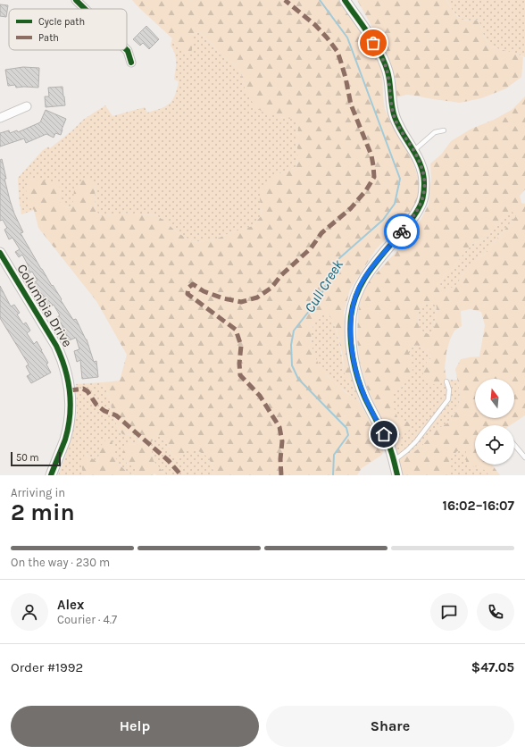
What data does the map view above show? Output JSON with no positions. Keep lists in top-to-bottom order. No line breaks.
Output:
{"streets":{"street":["Columbia Drive"]},"water":["Cull Creek"],"legend":["Cycle path","Path"],"scale_bar":"50 m","north":"top","page":{"scale":"50 m","heading":["2 min","Arriving in","16:02–16:07"],"panel":["Alex","Courier · 4.7","Order #1992","$47.05"],"bar":"On the way · 230 m","buttons":["Help","Share"]}}
